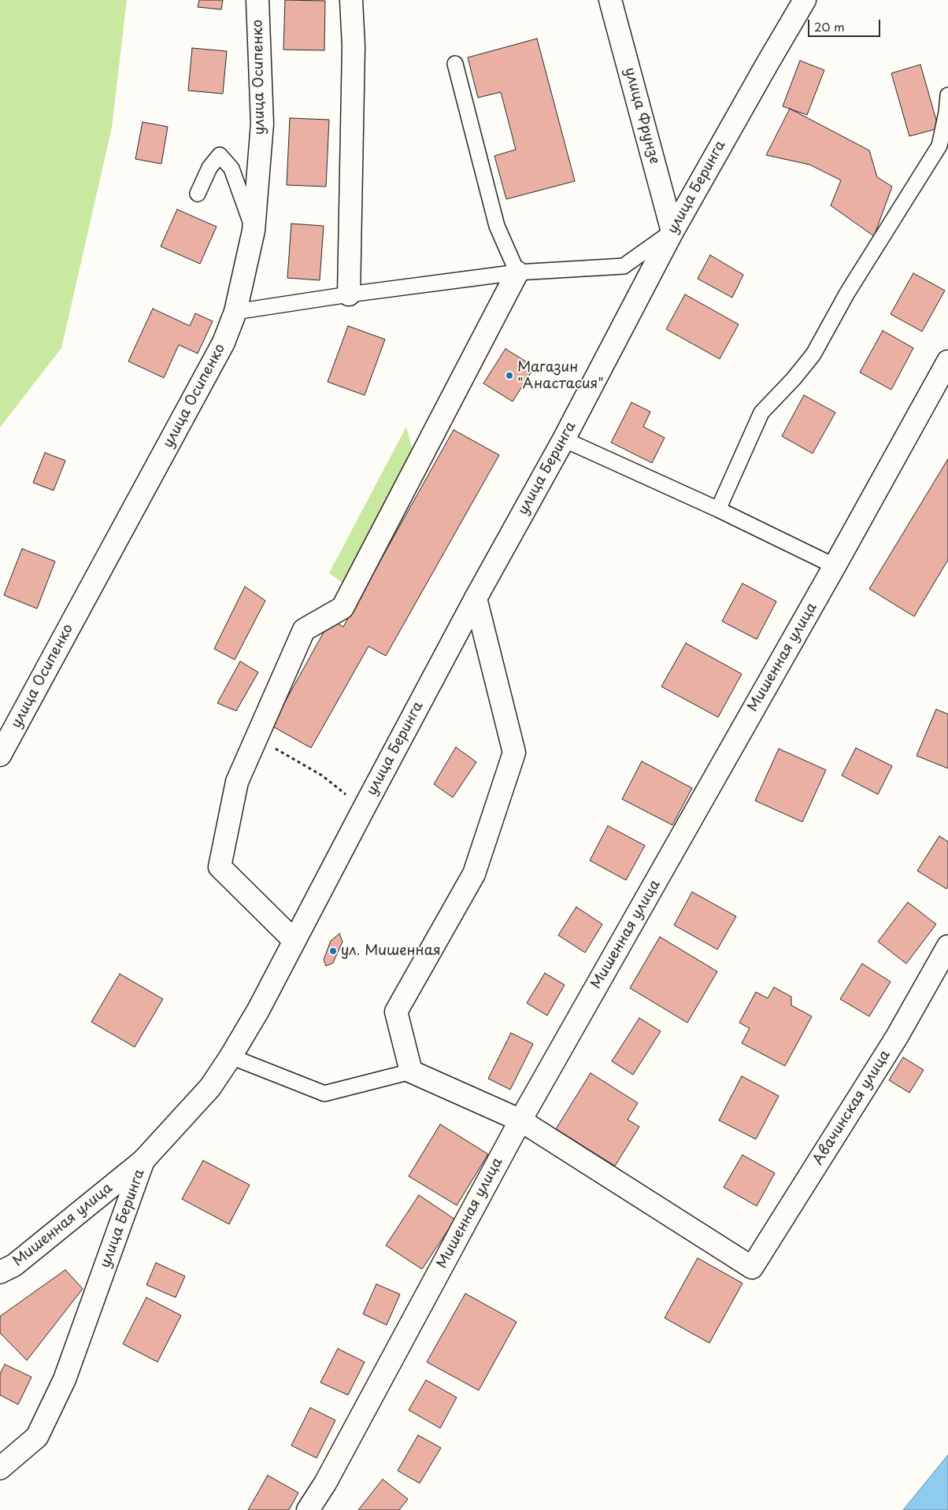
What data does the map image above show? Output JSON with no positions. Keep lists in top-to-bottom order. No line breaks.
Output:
{"streets":{"street":["улица Осипенко","улица Фрунзе","улица Беринга","Мишенная улица","Авачинская улица"]},"crossings":[["улица Фрунзе","улица Беринга"],["улица Беринга","Мишенная улица"],["Мишенная улица","Авачинская улица"]],"places":["Магазин \"Анастасия\"","ул. Мишенная"],"scale_bar":"20 m"}
